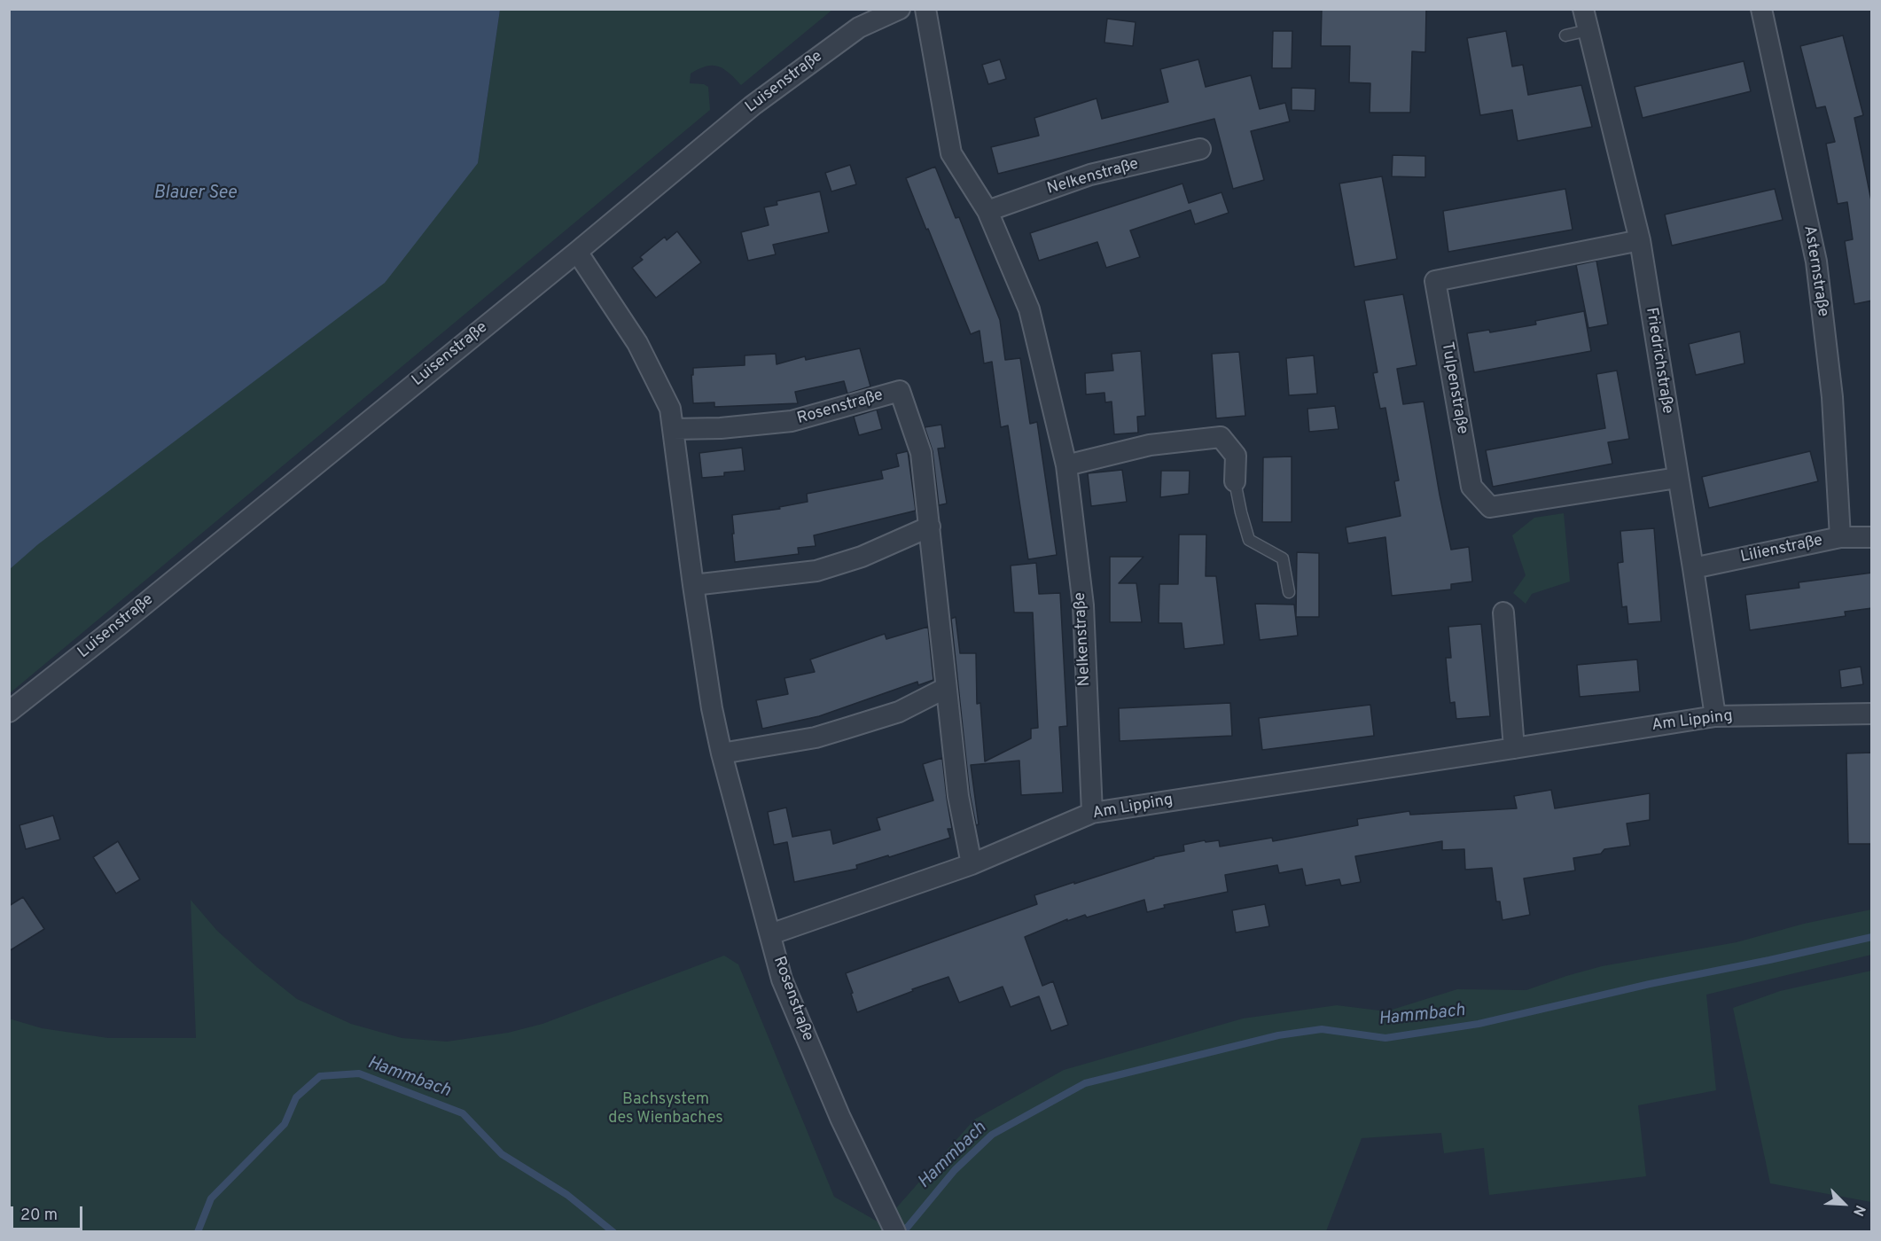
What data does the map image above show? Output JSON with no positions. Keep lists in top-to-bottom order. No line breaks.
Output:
{"streets":{"street":["Luisenstraße","Nelkenstraße","Asternstraße","Friedrichstraße","Tulpenstraße","Rosenstraße","Lilienstraße","Am Lipping"]},"crossings":[["Luisenstraße","Rosenstraße"],["Nelkenstraße","Am Lipping"],["Asternstraße","Lilienstraße"],["Friedrichstraße","Tulpenstraße"],["Friedrichstraße","Lilienstraße"],["Friedrichstraße","Am Lipping"],["Rosenstraße","Am Lipping"]],"water":["Blauer See","Hammbach"],"parks":["Bachsystem des Wienbaches"],"scale_bar":"20 m","north":"bottom right"}
